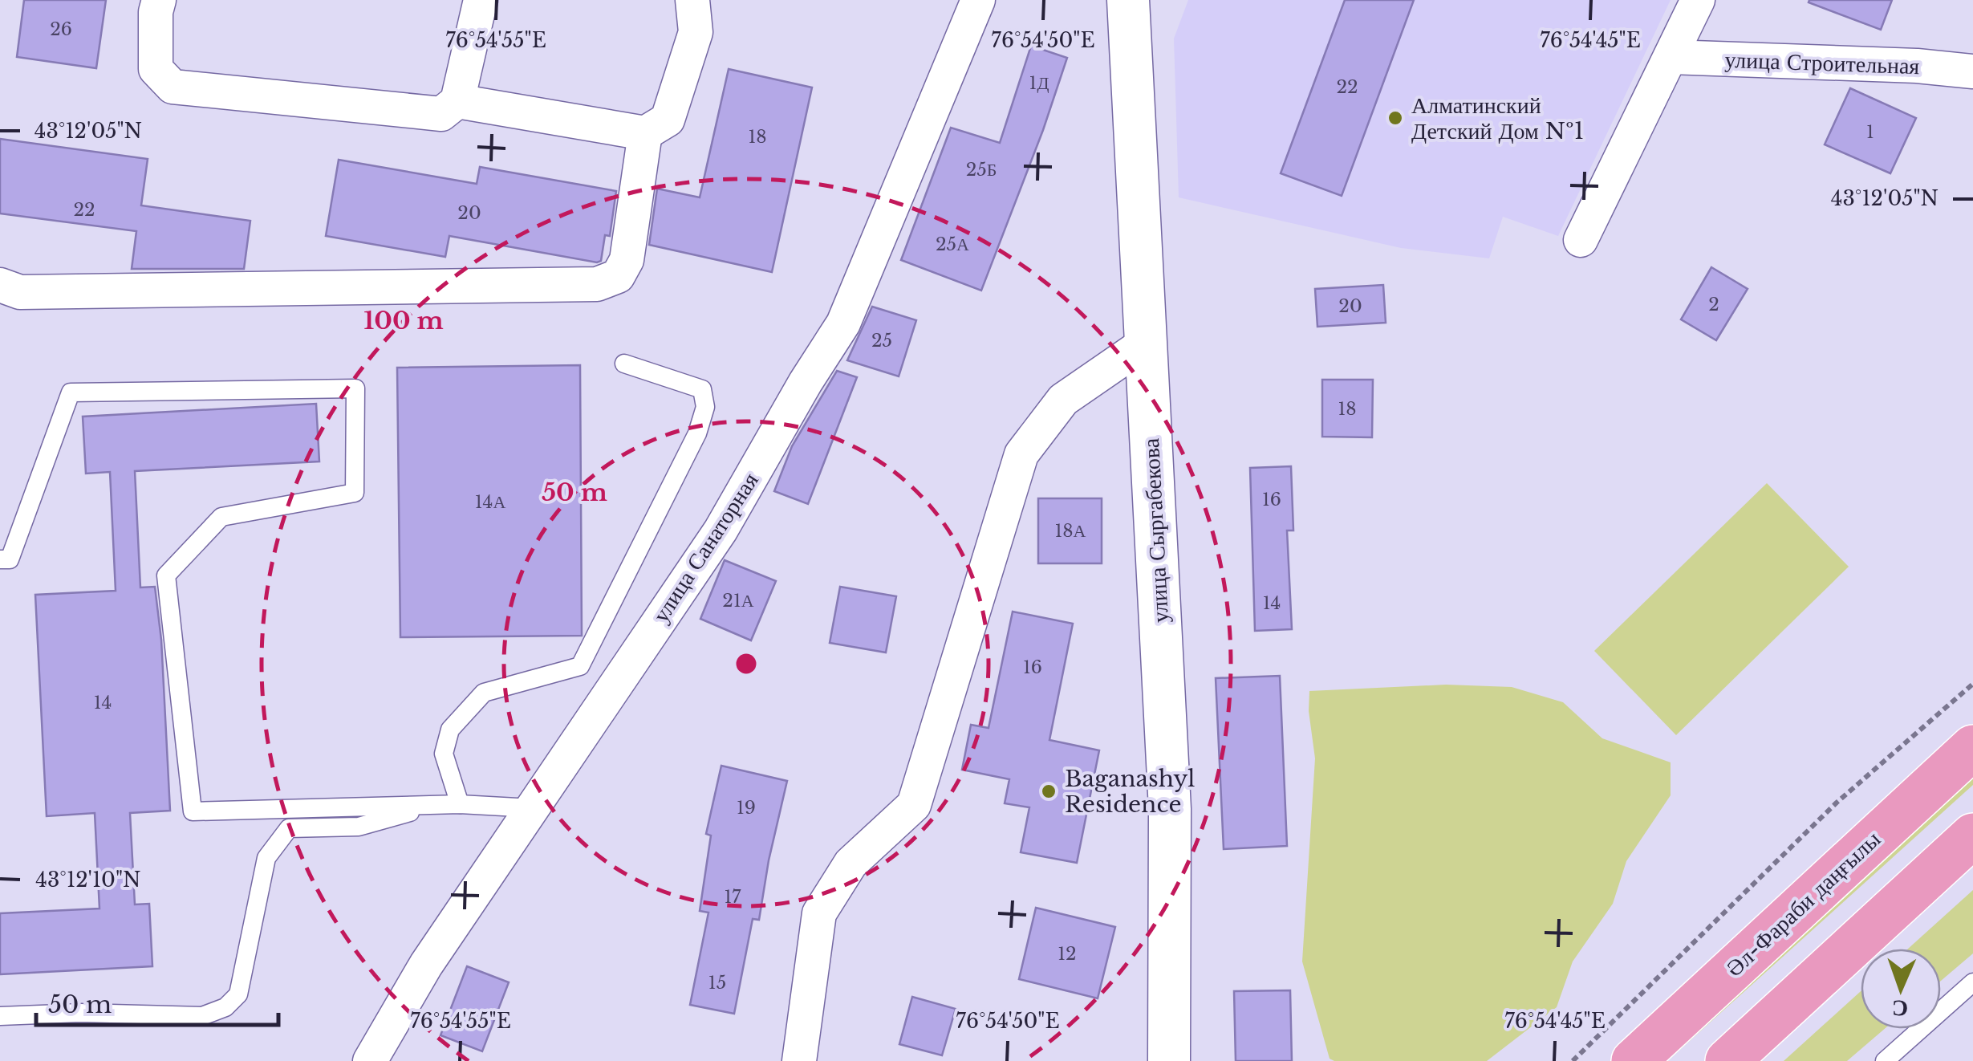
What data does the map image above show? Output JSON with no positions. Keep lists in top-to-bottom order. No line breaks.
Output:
{"streets":{"main road":["Әл-Фараби даңғылы"],"street":["улица Строительная","улица Сыргабекова","улица Санаторная"]},"places":["Алматинский Детский Дом №1","Baganashyl Residence"],"house_numbers":["26","1Д","22","1","18","25Б","22","20","25А","2","20","25","18","16","14А","18А","21А","14","16","14","19","17","12","15"],"scale_bar":"50 m","north":"bottom","coordinates":["76°54'55\"E","76°54'50\"E","76°54'45\"E","43°12'05\"N","43°12'10\"N"],"rings":["100 m","50 m"]}
